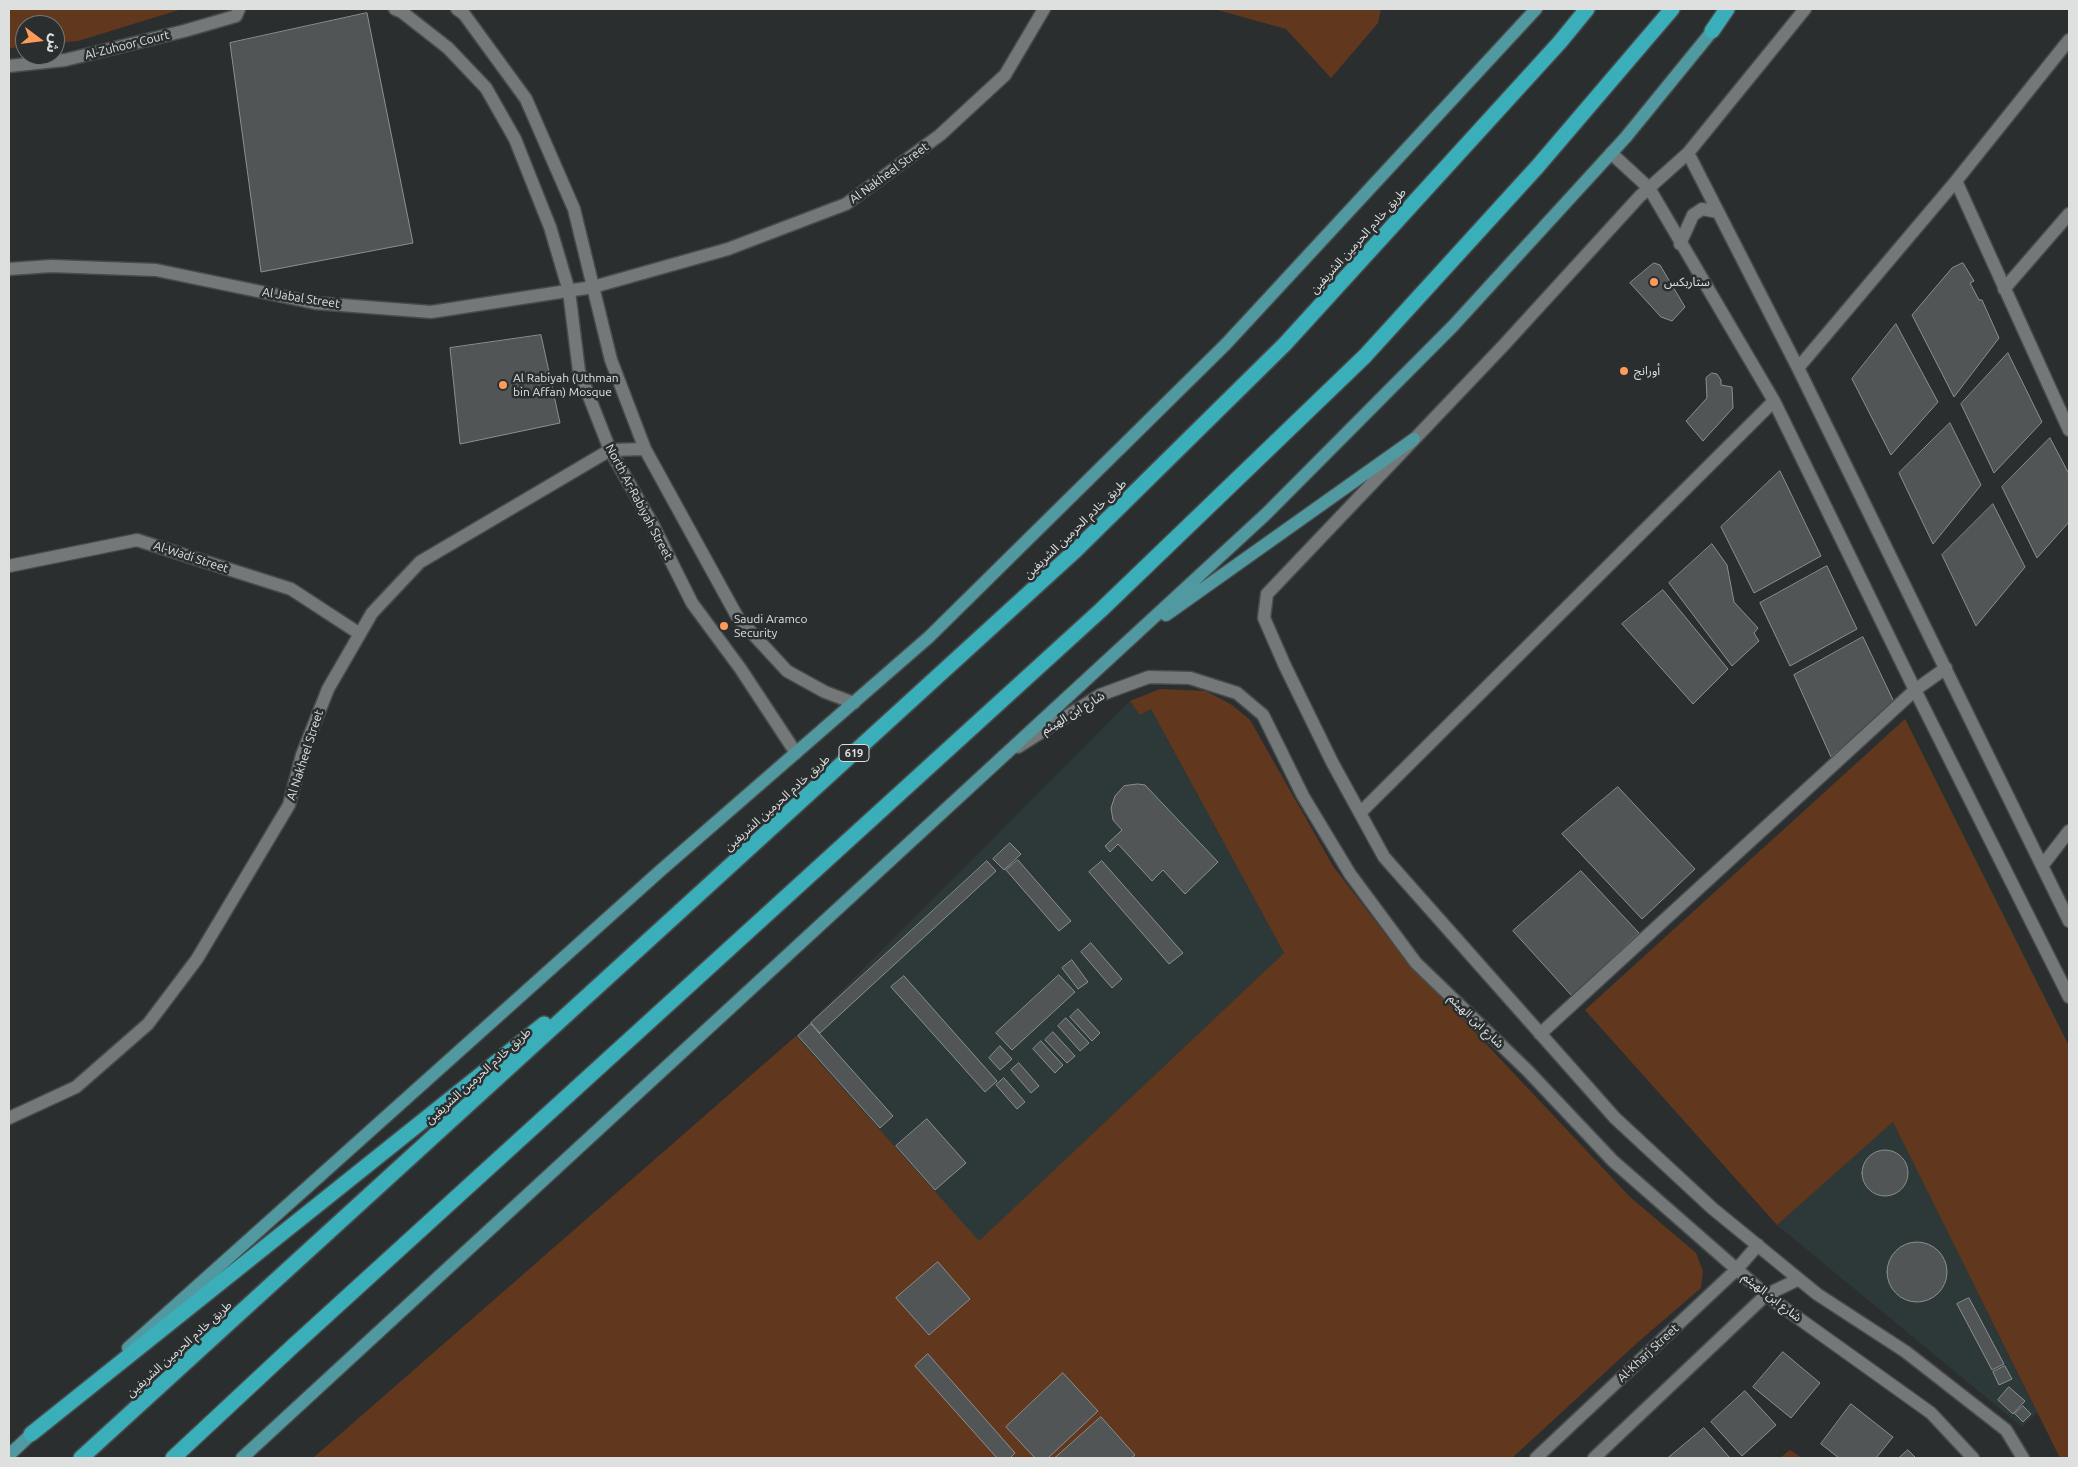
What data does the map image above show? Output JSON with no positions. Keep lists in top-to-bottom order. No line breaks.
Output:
{"streets":{"highway":["طريق خادم الحرمين الشريفين","619"],"street":["Al-Zuhoor Court","Al Nakheel Street","Al Jabal Street","North Ar-Rabiyah Street","Al-Wadi Street","شارع ابن الهيثم","Al-Kharj Street"]},"crossings":[["Al Nakheel Street","Al Jabal Street"],["Al Nakheel Street","North Ar-Rabiyah Street"],["Al Nakheel Street","Al-Wadi Street"],["Al Jabal Street","North Ar-Rabiyah Street"],["شارع ابن الهيثم","Al-Kharj Street"]],"places":["ستاربكس","أورانج","Al Rabiyah (Uthman bin Affan) Mosque","Saudi Aramco Security"],"north":"right"}
